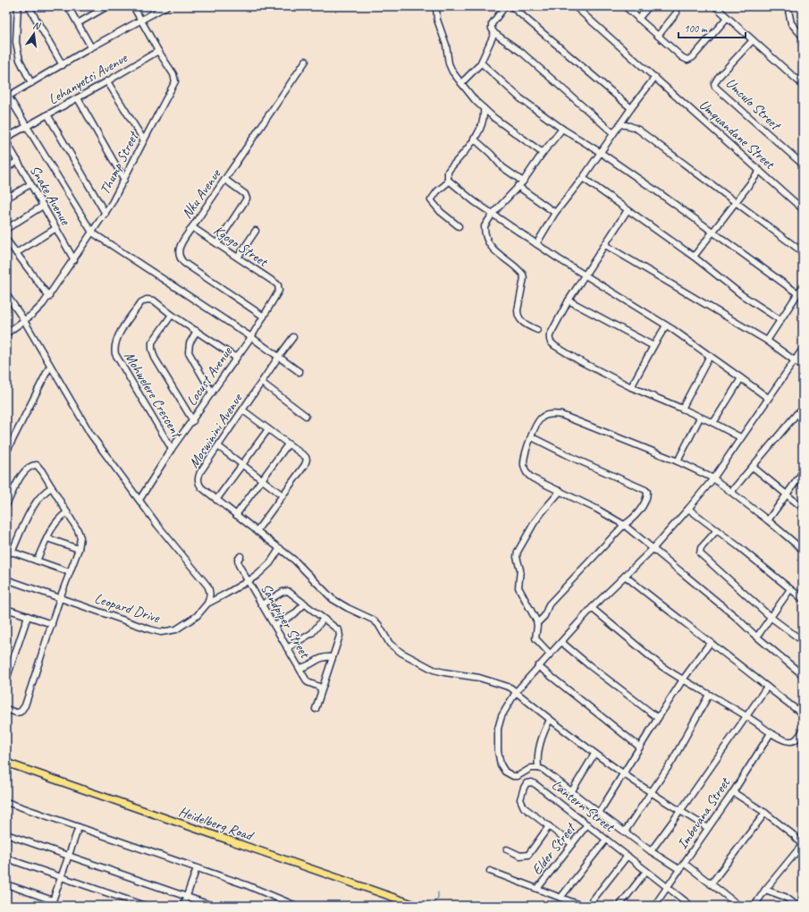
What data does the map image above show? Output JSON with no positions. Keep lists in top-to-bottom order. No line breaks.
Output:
{"streets":{"main road":["Heidelberg Road"],"street":["Lehanyetsi Avenue","Umculo Street","Umquandane Street","Thump Street","Nku Avenue","Snake Avenue","Kgogo Street","Locust Avenue","Mohwelere Crescent","Moswinini Avenue","Leopard Drive","Sandpiper Street","Lantern Street","Imbevana Street","Elder Street"]},"crossings":[["Lehanyetsi Avenue","Thump Street"],["Thump Street","Snake Avenue"],["Nku Avenue","Kgogo Street"],["Nku Avenue","Locust Avenue"],["Kgogo Street","Locust Avenue"],["Locust Avenue","Mohwelere Crescent"],["Moswinini Avenue","Leopard Drive"],["Moswinini Avenue","Imbevana Street"],["Leopard Drive","Sandpiper Street"],["Lantern Street","Imbevana Street"],["Lantern Street","Elder Street"]],"scale_bar":"100 m","north":"top"}
